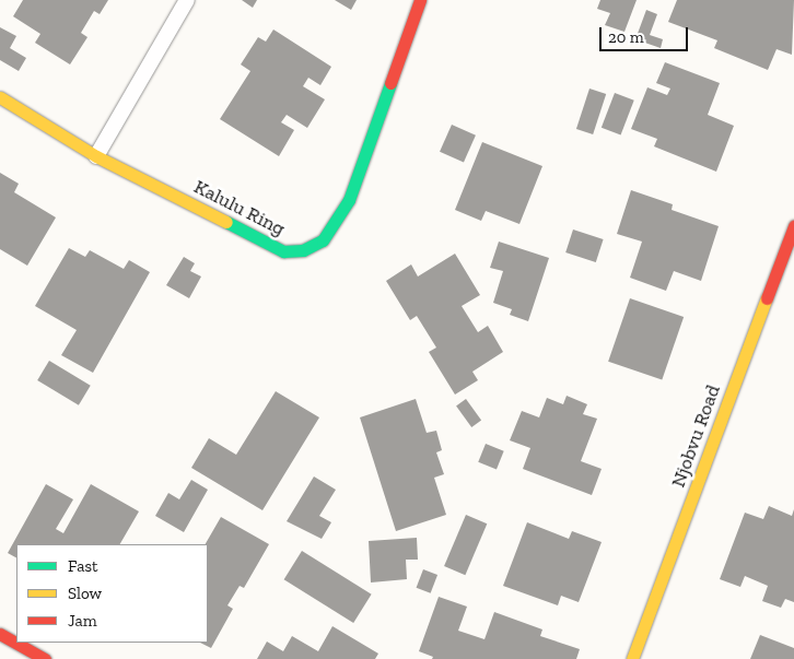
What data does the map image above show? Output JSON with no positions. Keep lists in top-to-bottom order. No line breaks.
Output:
{"streets":{"street":["Kalulu Ring","Njobvu Road"]},"legend":["Fast","Slow","Jam"],"scale_bar":"20 m"}
